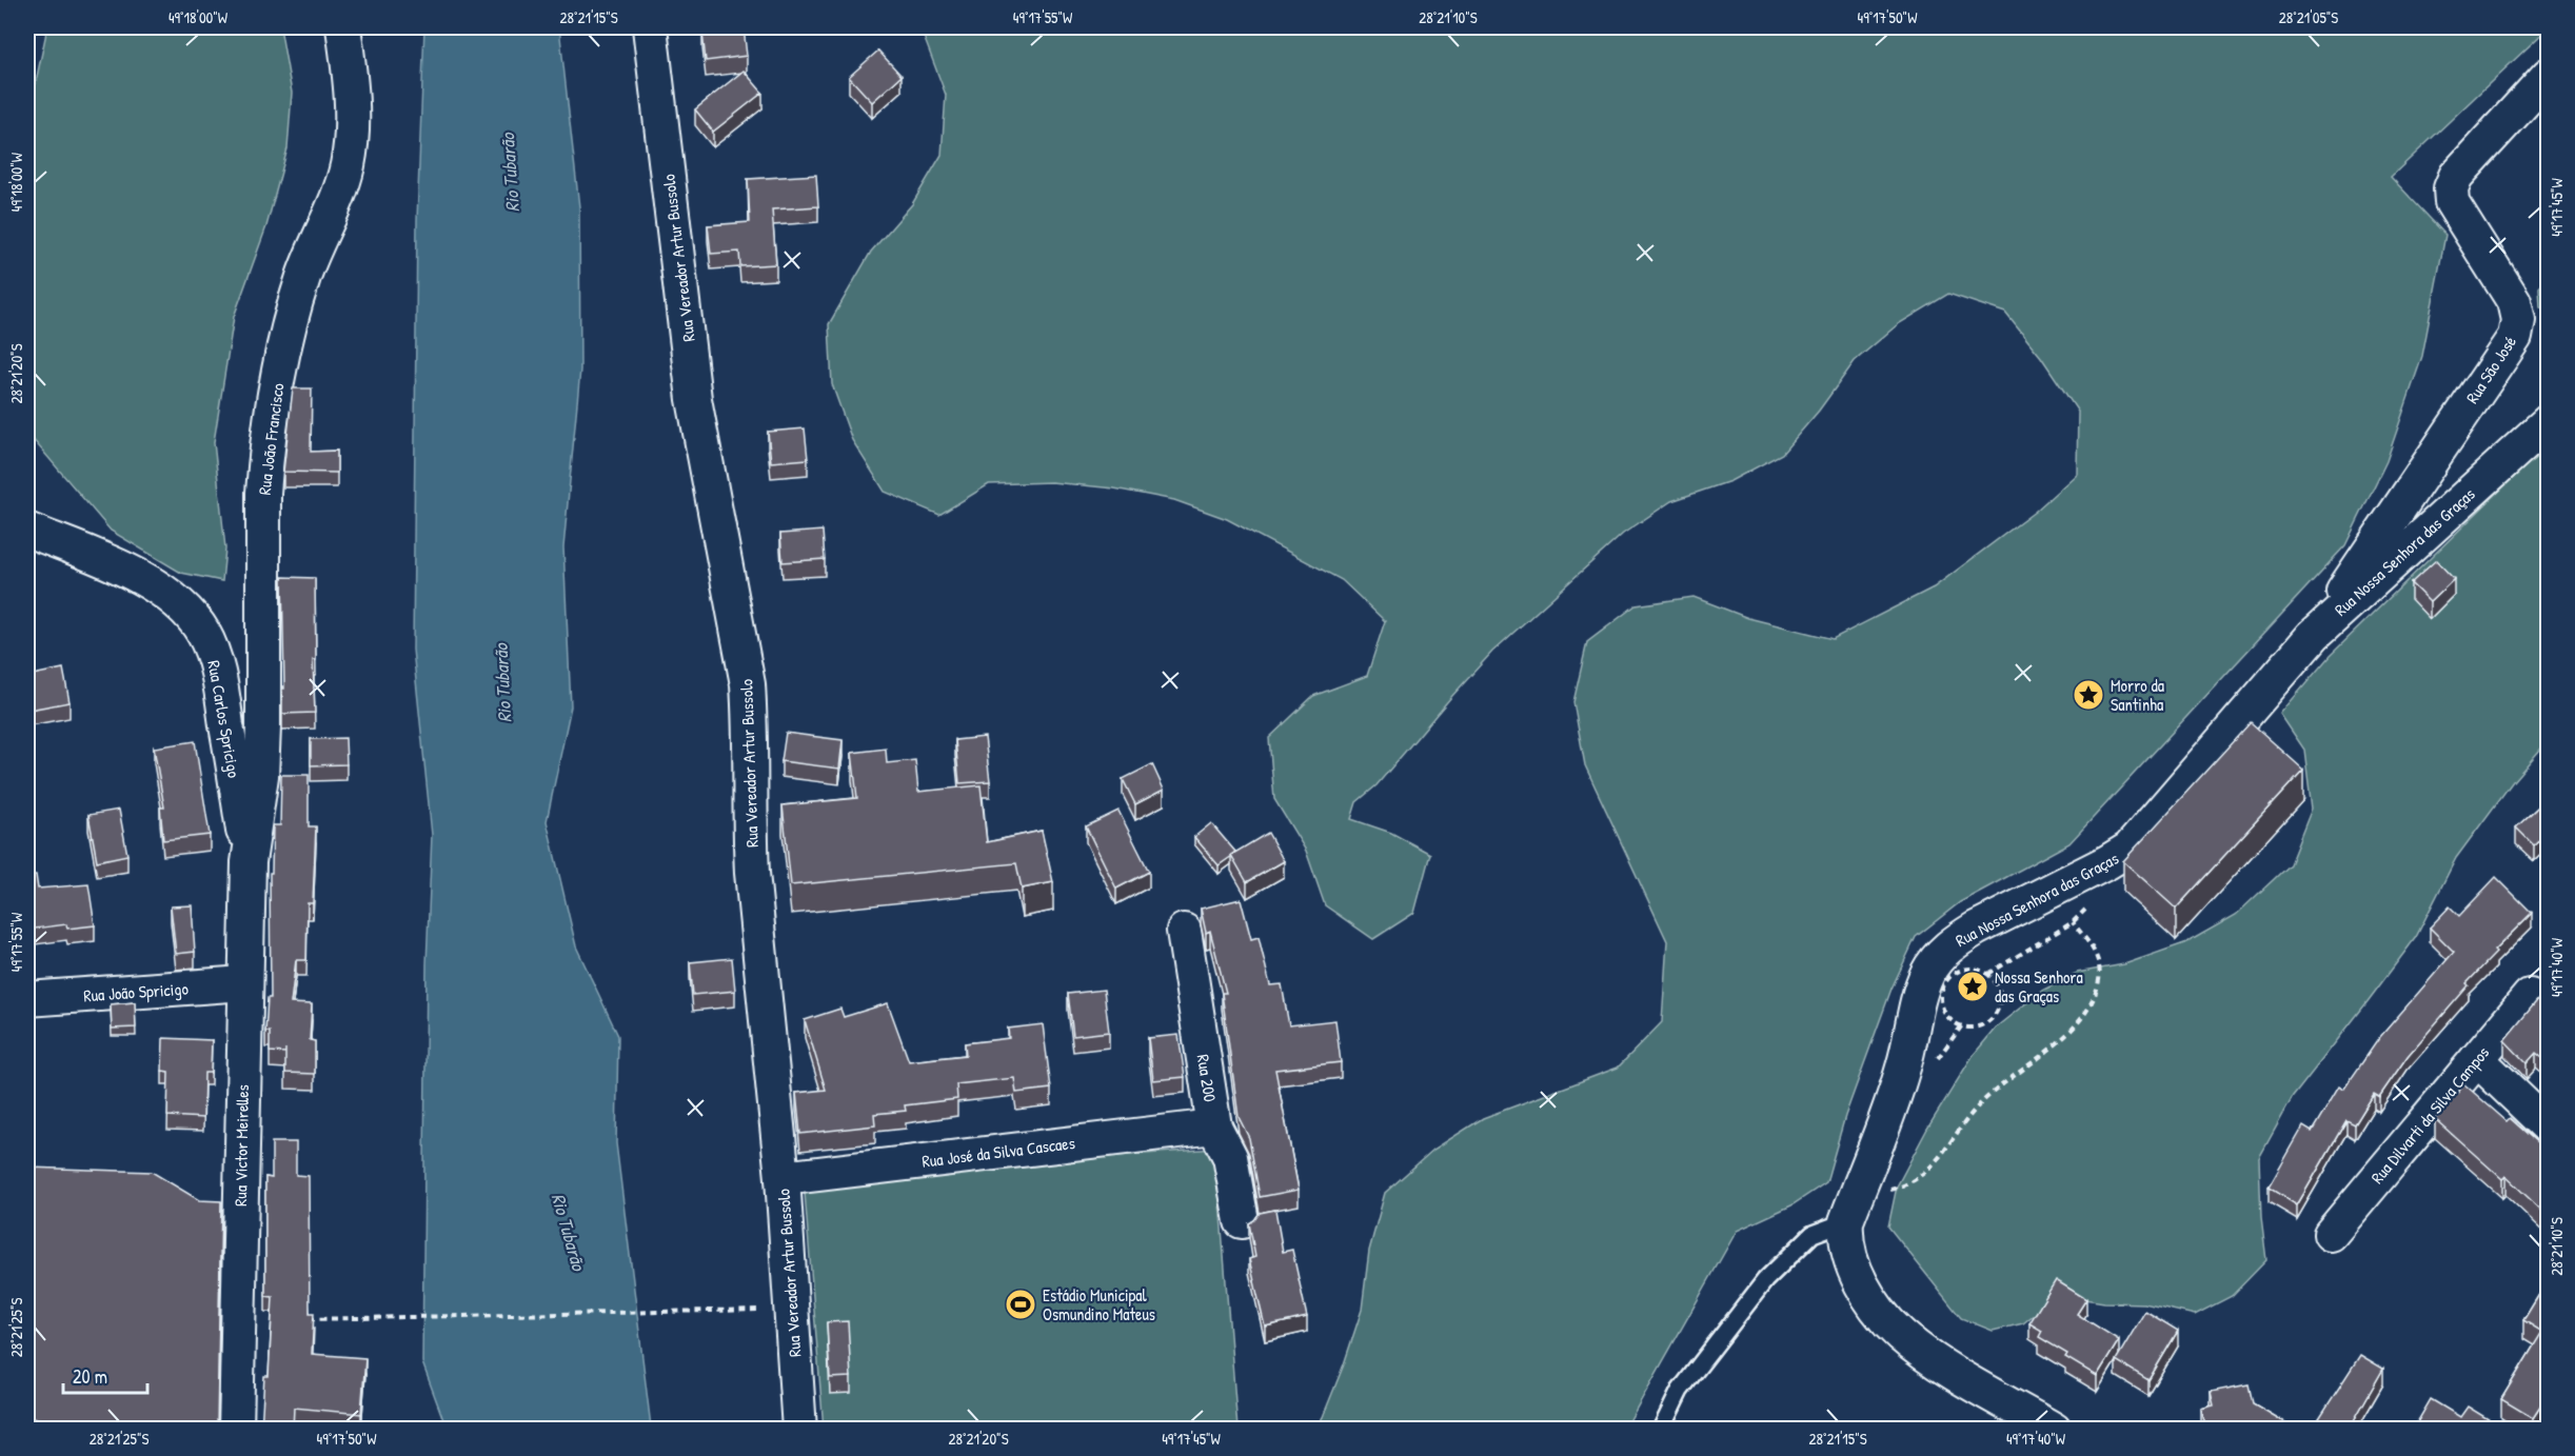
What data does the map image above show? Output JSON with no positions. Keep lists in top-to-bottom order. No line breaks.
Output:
{"streets":{"street":["Rua Vereador Artur Bussolo","Rua São José","Rua João Francisco","Rua Nossa Senhora das Graças","Rua Carlos Spricigo","Rua João Spricigo","Rua 200","Rua Dilvarti da Silva Campos","Rua Victor Meirelles","Rua José da Silva Cascaes"]},"crossings":[["Rua Vereador Artur Bussolo","Rua José da Silva Cascaes"],["Rua São José","Rua Nossa Senhora das Graças"],["Rua João Francisco","Rua Carlos Spricigo"],["Rua João Francisco","Rua Victor Meirelles"],["Rua Carlos Spricigo","Rua Victor Meirelles"],["Rua João Spricigo","Rua Victor Meirelles"],["Rua 200","Rua José da Silva Cascaes"]],"water":["Rio Tubarão"],"places":{"place":["Morro da Santinha","Nossa Senhora das Graças"],"sports":["Estádio Municipal Osmundino Mateus"]},"scale_bar":"20 m","coordinates":["49°18'00\"W","28°21'15\"S","49°17'55\"W","28°21'10\"S","49°17'50\"W","28°21'05\"S","49°17'45\"W","28°21'20\"S","49°17'40\"W","28°21'25\"S"]}
